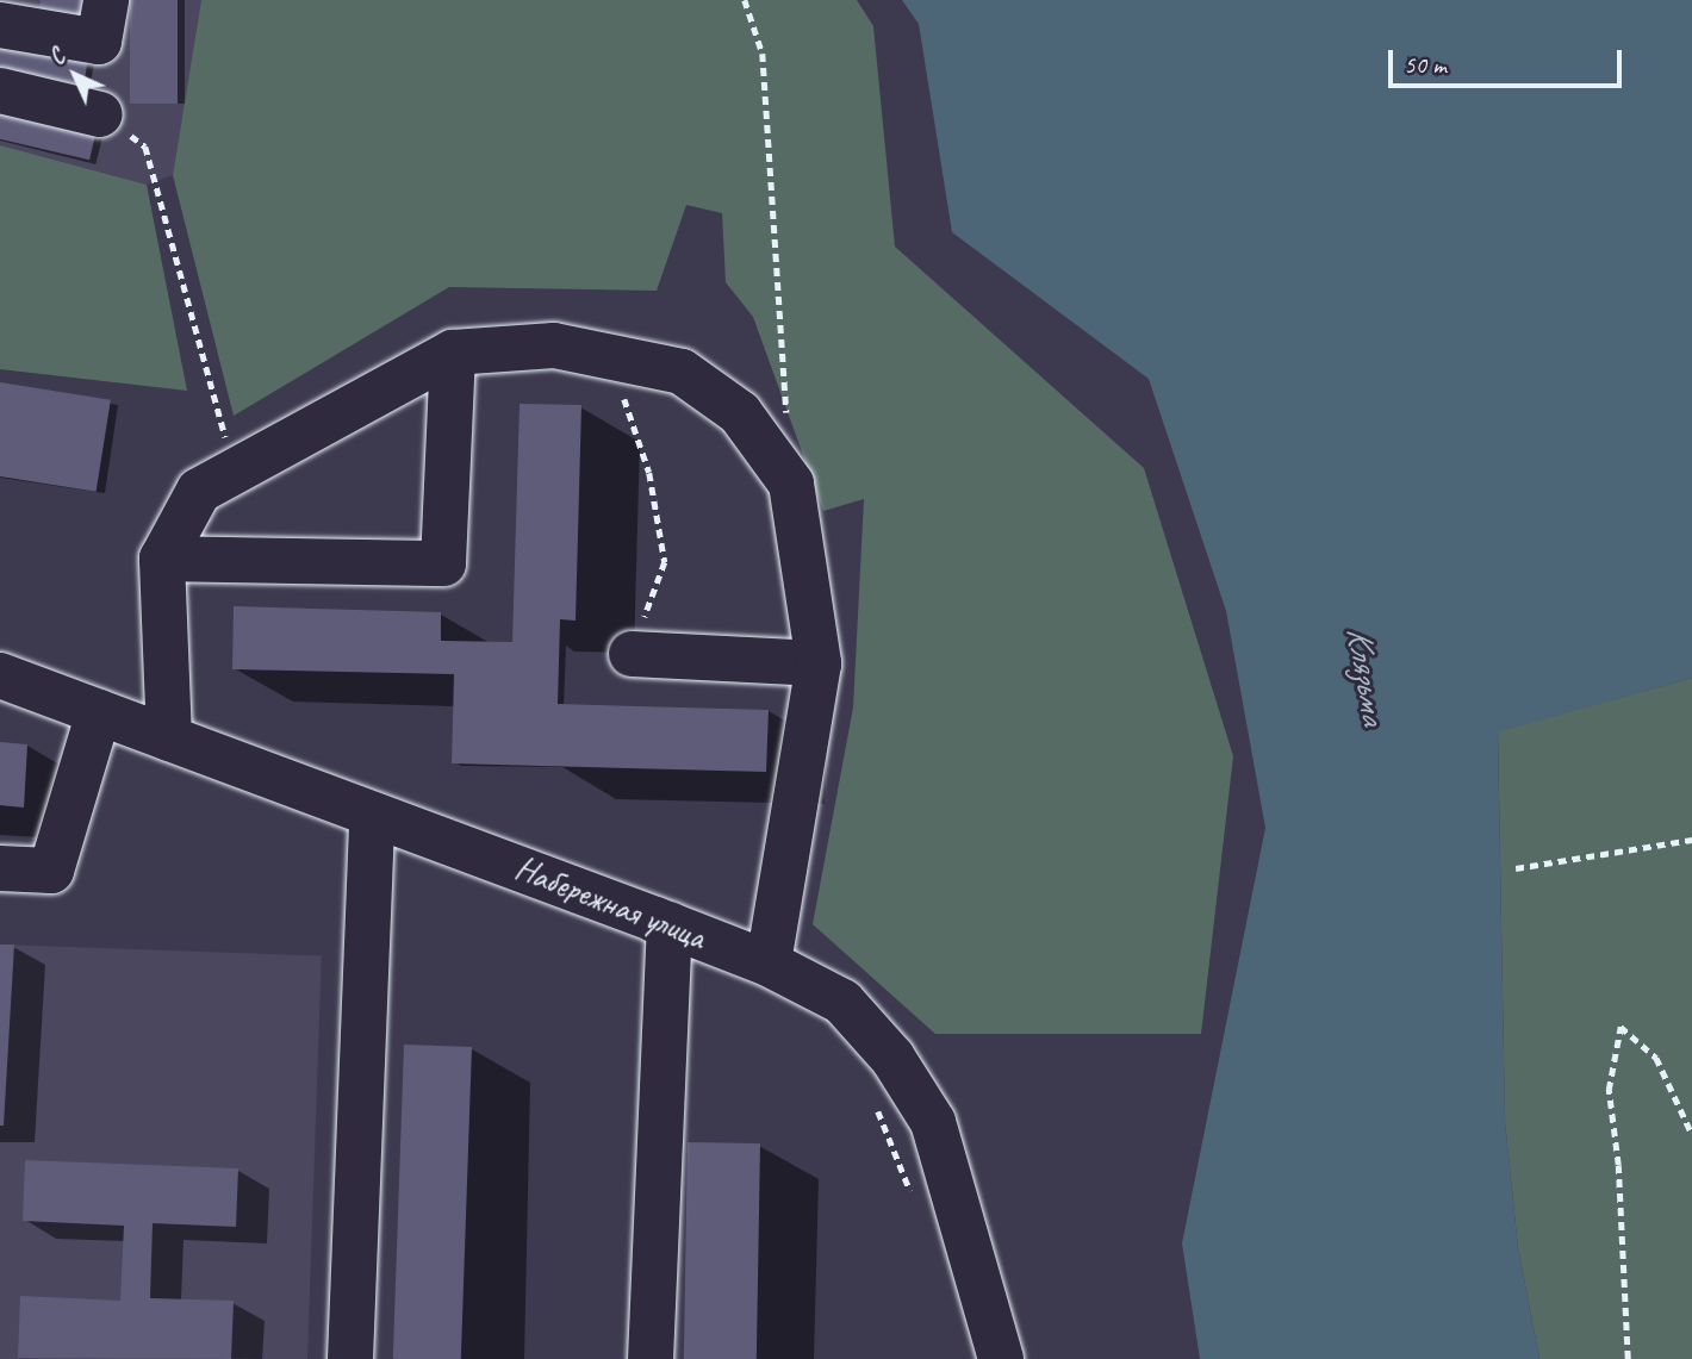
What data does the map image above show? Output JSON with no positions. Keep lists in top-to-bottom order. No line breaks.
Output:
{"streets":{"street":["Набережная улица"]},"water":["Клязьма"],"scale_bar":"50 m","north":"top left"}
